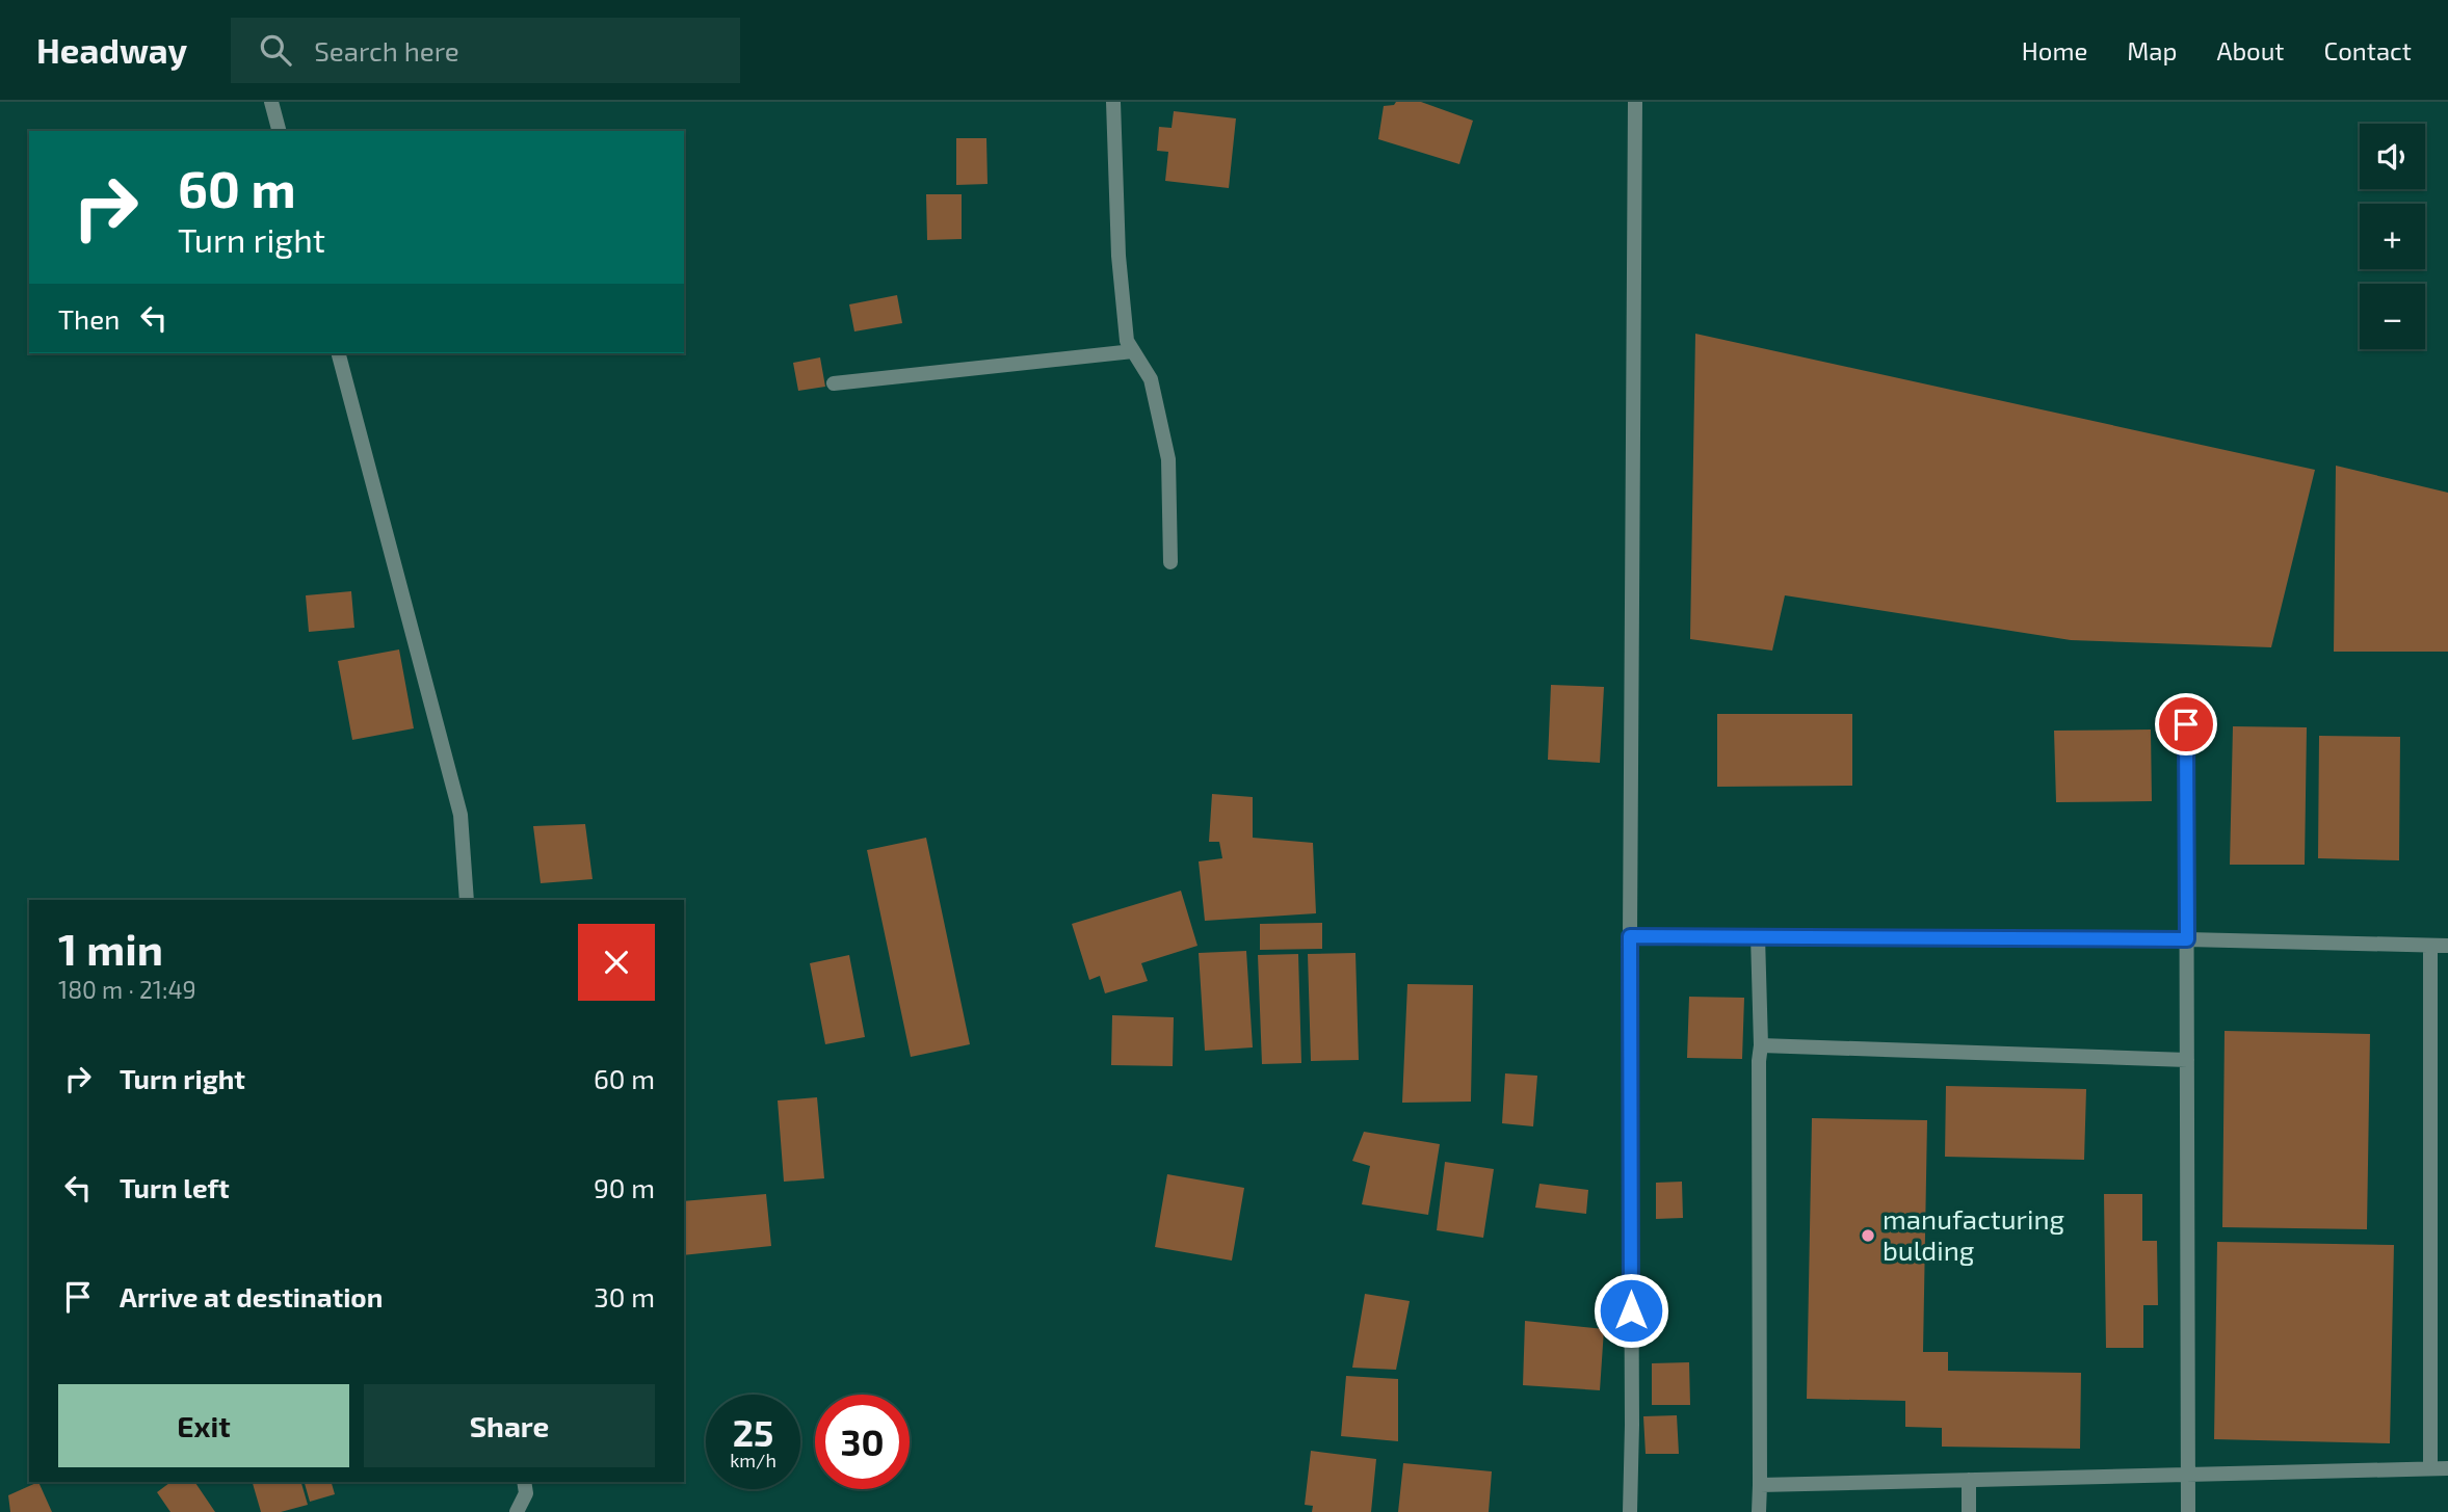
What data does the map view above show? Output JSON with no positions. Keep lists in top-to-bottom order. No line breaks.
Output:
{"places":["manufacturing bulding"],"page":{"header":"Headway","search":"Search here","nav":["Home","Map","About","Contact"],"map_buttons":["+","−"],"turn":["60 m","Turn right"],"then":"Then","heading":["1 min","180 m · 21:49"],"list":[{"name":"Turn right","value":"60 m"},{"name":"Turn left","value":"90 m"},{"name":"Arrive at destination","value":"30 m"}],"buttons":["Exit","Share"],"speed":"25 km/h","limit":"30"}}
